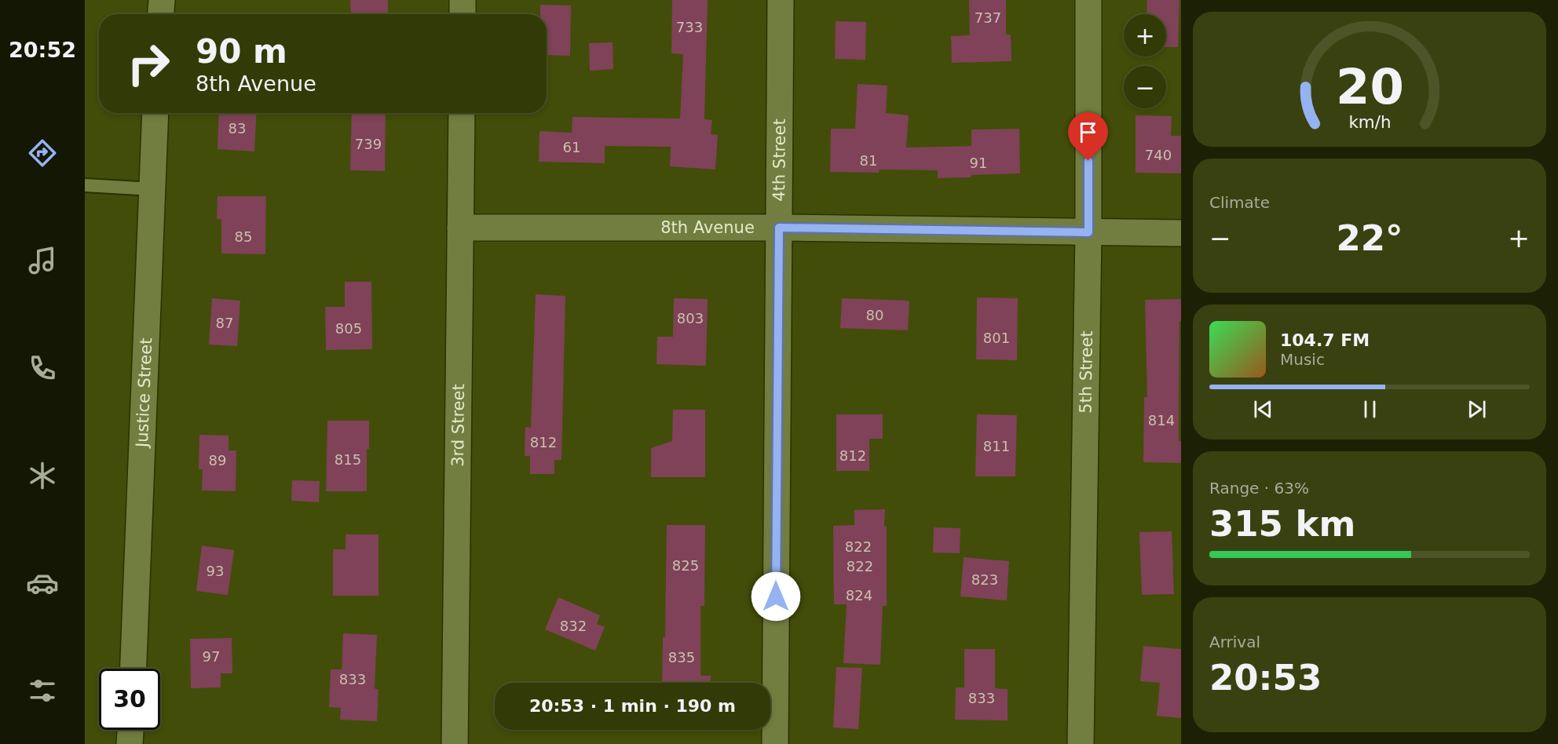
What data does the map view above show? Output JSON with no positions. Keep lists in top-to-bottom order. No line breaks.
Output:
{"streets":{"street":["4th Street","8th Avenue","5th Street","Justice Street","3rd Street"]},"crossings":[["4th Street","8th Avenue"],["8th Avenue","5th Street"],["8th Avenue","3rd Street"]],"house_numbers":["737","733","83","739","61","740","81","91","85","80","803","87","805","801","814","812","811","812","815","89","822","825","822","93","823","824","832","97","835","833","833"],"page":{"tabs":"20:52","map_buttons":["+","−"],"turn":["90 m","8th Avenue"],"tile":["Climate",["Range · 63%","315 km"],["Arrival","20:53"]],"heat":["−","22°","+"],"song":["104.7 FM","Music"],"limit":"30","trip":"20:53 · 1 min · 190 m","gauge":["20","km/h"]}}
